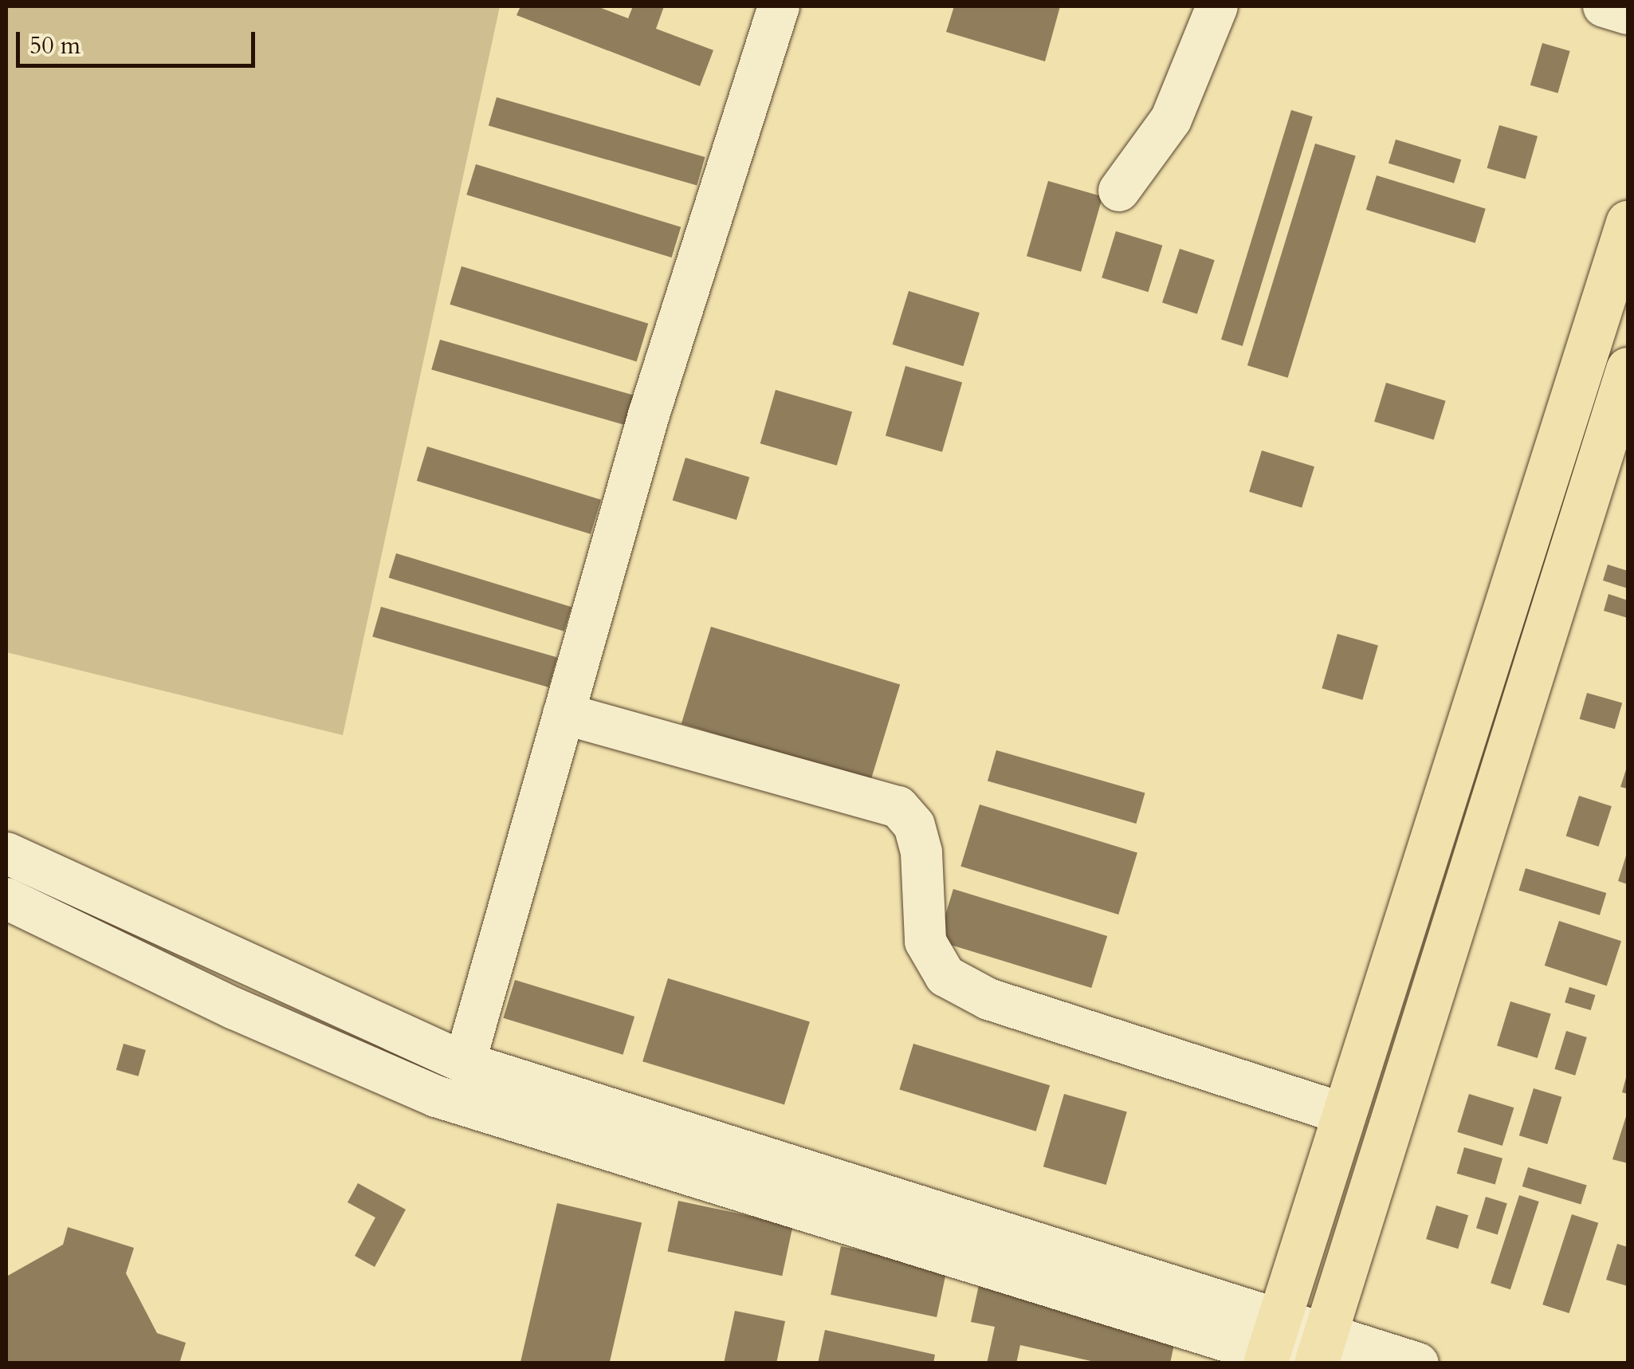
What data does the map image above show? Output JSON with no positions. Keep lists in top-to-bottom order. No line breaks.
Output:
{"scale_bar":"50 m"}
